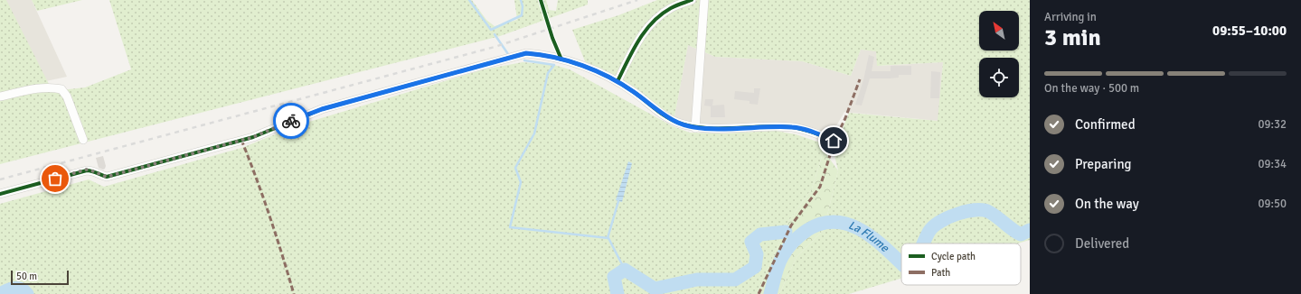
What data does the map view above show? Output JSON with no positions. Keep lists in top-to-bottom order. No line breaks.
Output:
{"water":["La Flume"],"legend":["Cycle path","Path"],"scale_bar":"50 m","north":"top left","page":{"heading":["3 min","Arriving in","09:55–10:00"],"bar":"On the way · 500 m","list":[["Confirmed","09:32"],["Preparing","09:34"],["On the way","09:50"],"Delivered"],"scale":"50 m"}}
